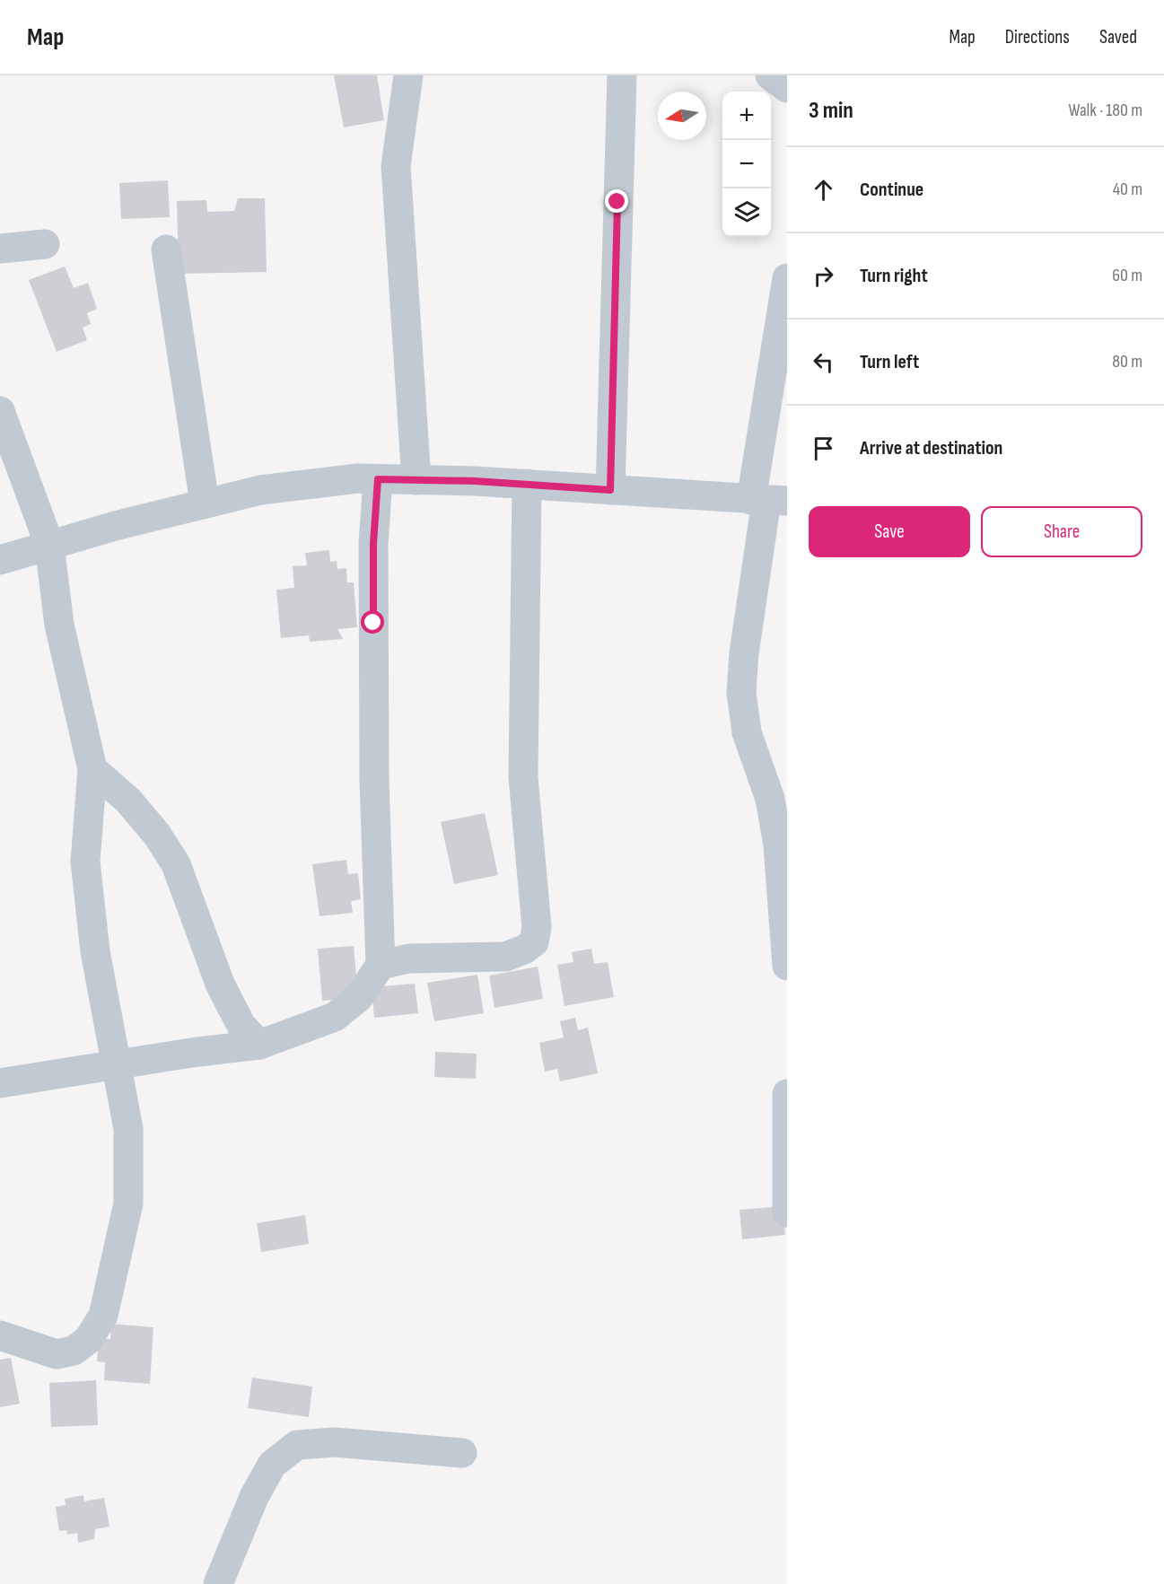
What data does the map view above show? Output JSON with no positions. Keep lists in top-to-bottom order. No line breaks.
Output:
{"north":"left","page":{"header":"Map","nav":["Map","Directions","Saved"],"heading":["3 min","Walk · 180 m"],"map_buttons":["+","−"],"list":[["Continue","40 m"],["Turn right","60 m"],["Turn left","80 m"],"Arrive at destination"],"buttons":["Save","Share"]}}
